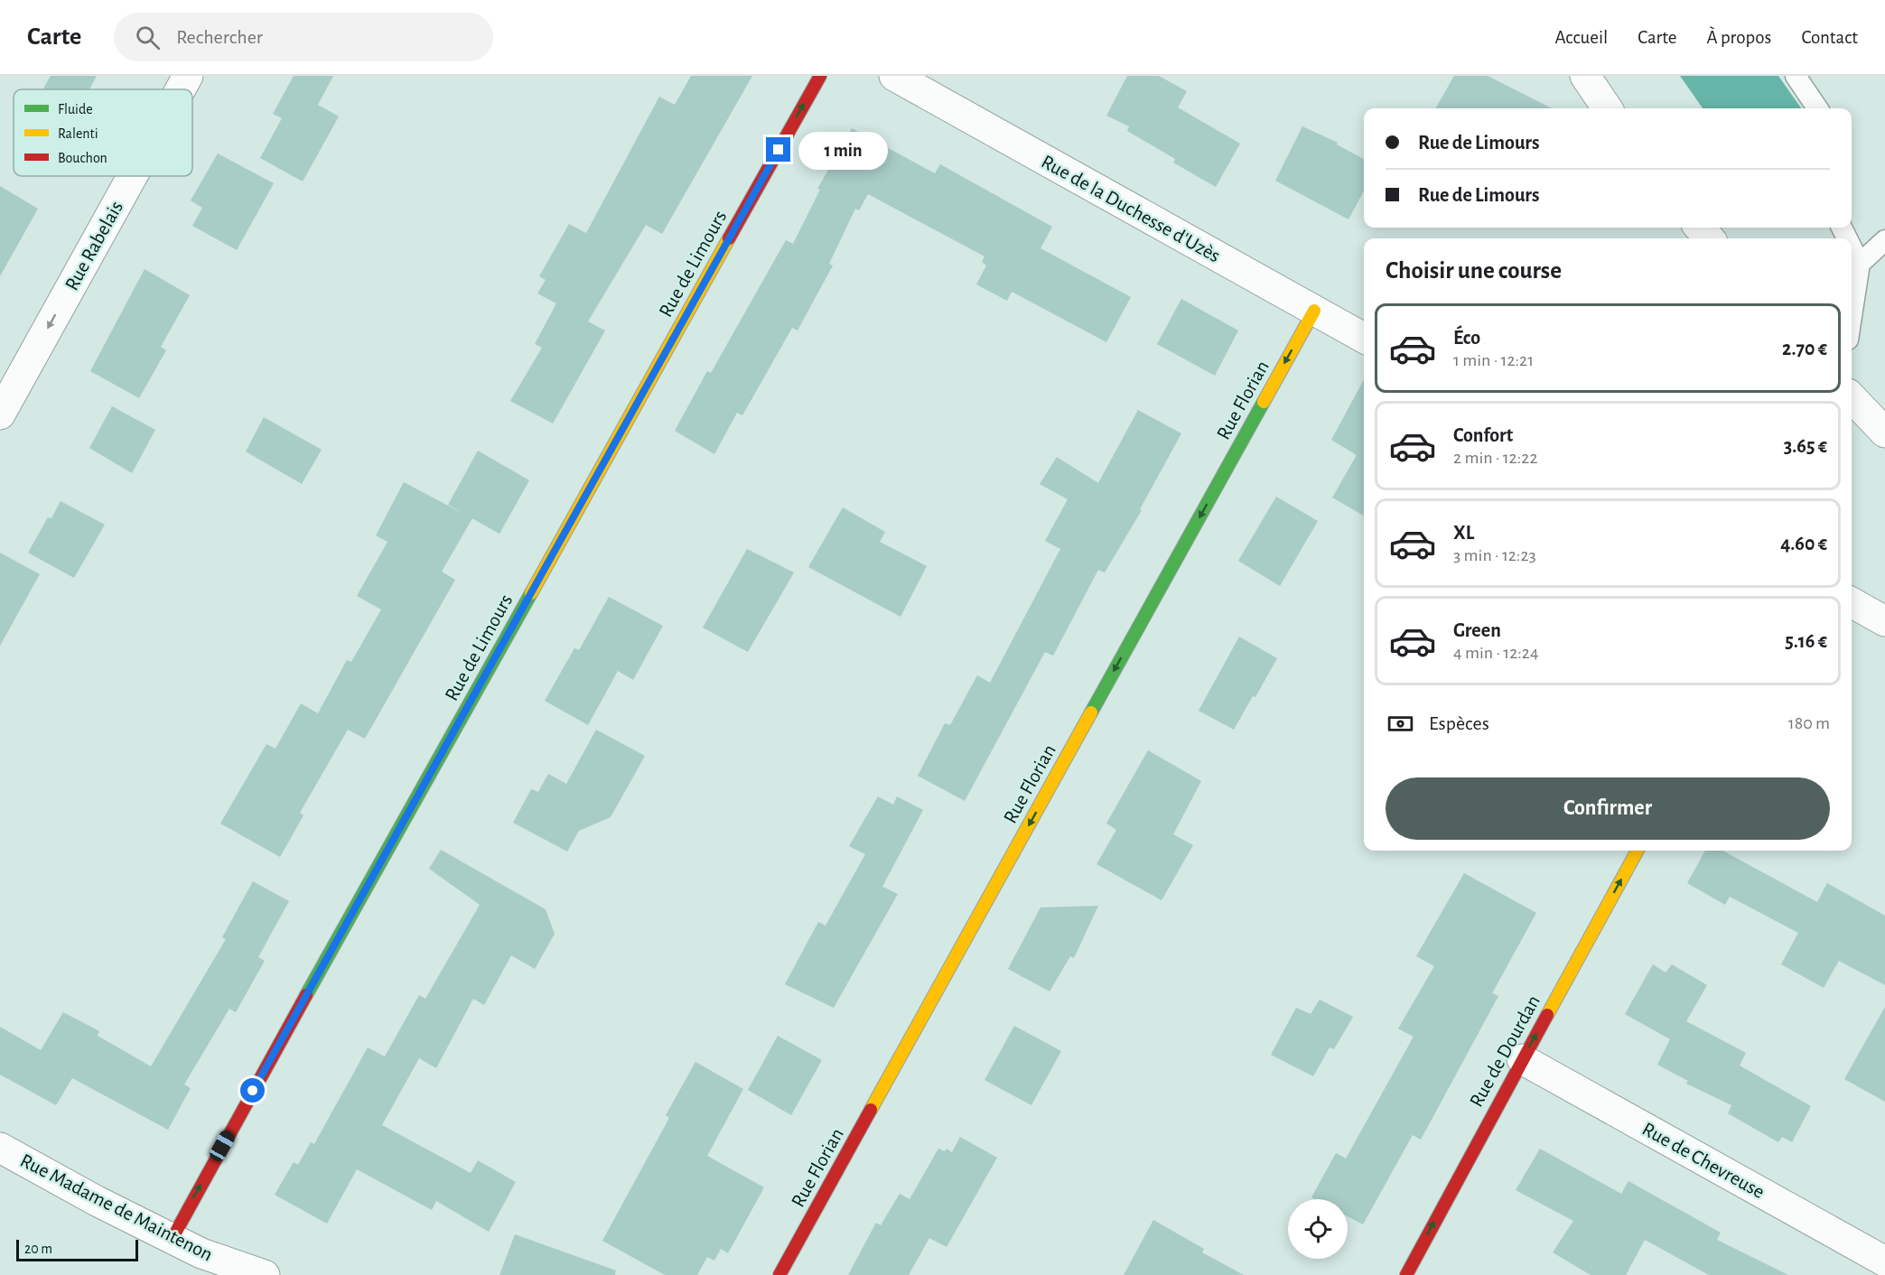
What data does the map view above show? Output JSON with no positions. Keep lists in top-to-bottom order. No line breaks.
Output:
{"streets":{"street":["Rue de la Duchesse d'Uzès","Rue Rabelais","Rue de Limours","Rue Florian","Rue de Dourdan","Rue de Chevreuse","Rue Madame de Maintenon"]},"crossings":[["Rue de la Duchesse d'Uzès","Rue Florian"],["Rue de Limours","Rue Madame de Maintenon"],["Rue de Dourdan","Rue de Chevreuse"]],"one_way":["Rue Rabelais","Rue de Limours","Rue Florian","Rue de Dourdan"],"legend":["Fluide","Ralenti","Bouchon"],"scale_bar":"20 m","page":{"header":"Carte","search":"Rechercher","nav":["Accueil","Carte","À propos","Contact"],"banner":["Rue de Limours","Rue de Limours"],"bubble":"1 min","heading":"Choisir une course","list":[{"name":"Éco","note":"1 min · 12:21","value":"2.70 €"},{"name":"Confort","note":"2 min · 12:22","value":"3.65 €"},{"name":"XL","note":"3 min · 12:23","value":"4.60 €"},{"name":"Green","note":"4 min · 12:24","value":"5.16 €"}],"pay":["Espèces","180 m"],"buttons":"Confirmer","scale":"20 m"}}
